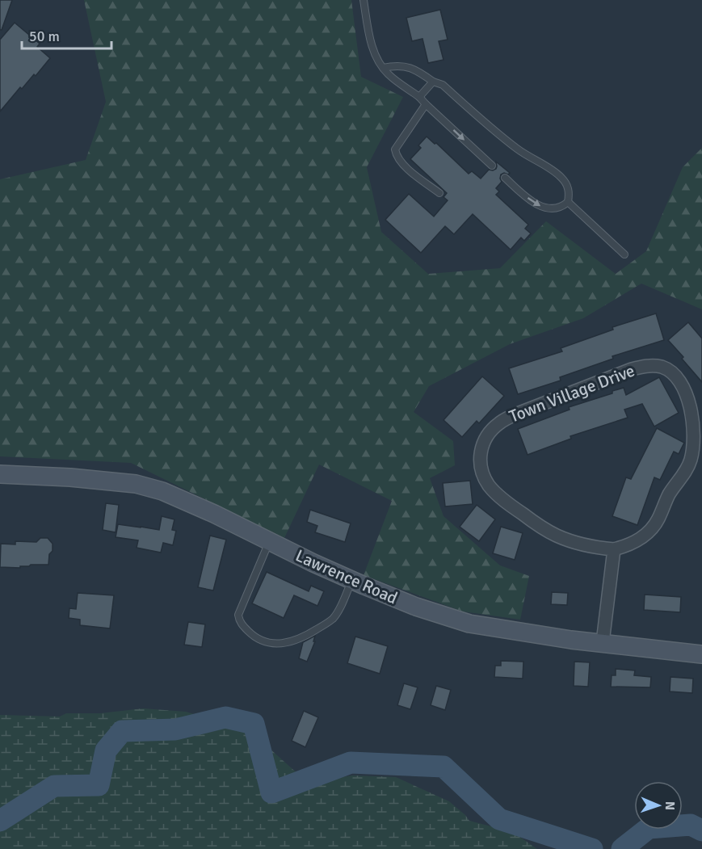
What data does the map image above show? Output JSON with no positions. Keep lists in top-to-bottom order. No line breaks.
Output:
{"streets":{"street":["Town Village Drive","Lawrence Road"]},"scale_bar":"50 m","north":"right"}
